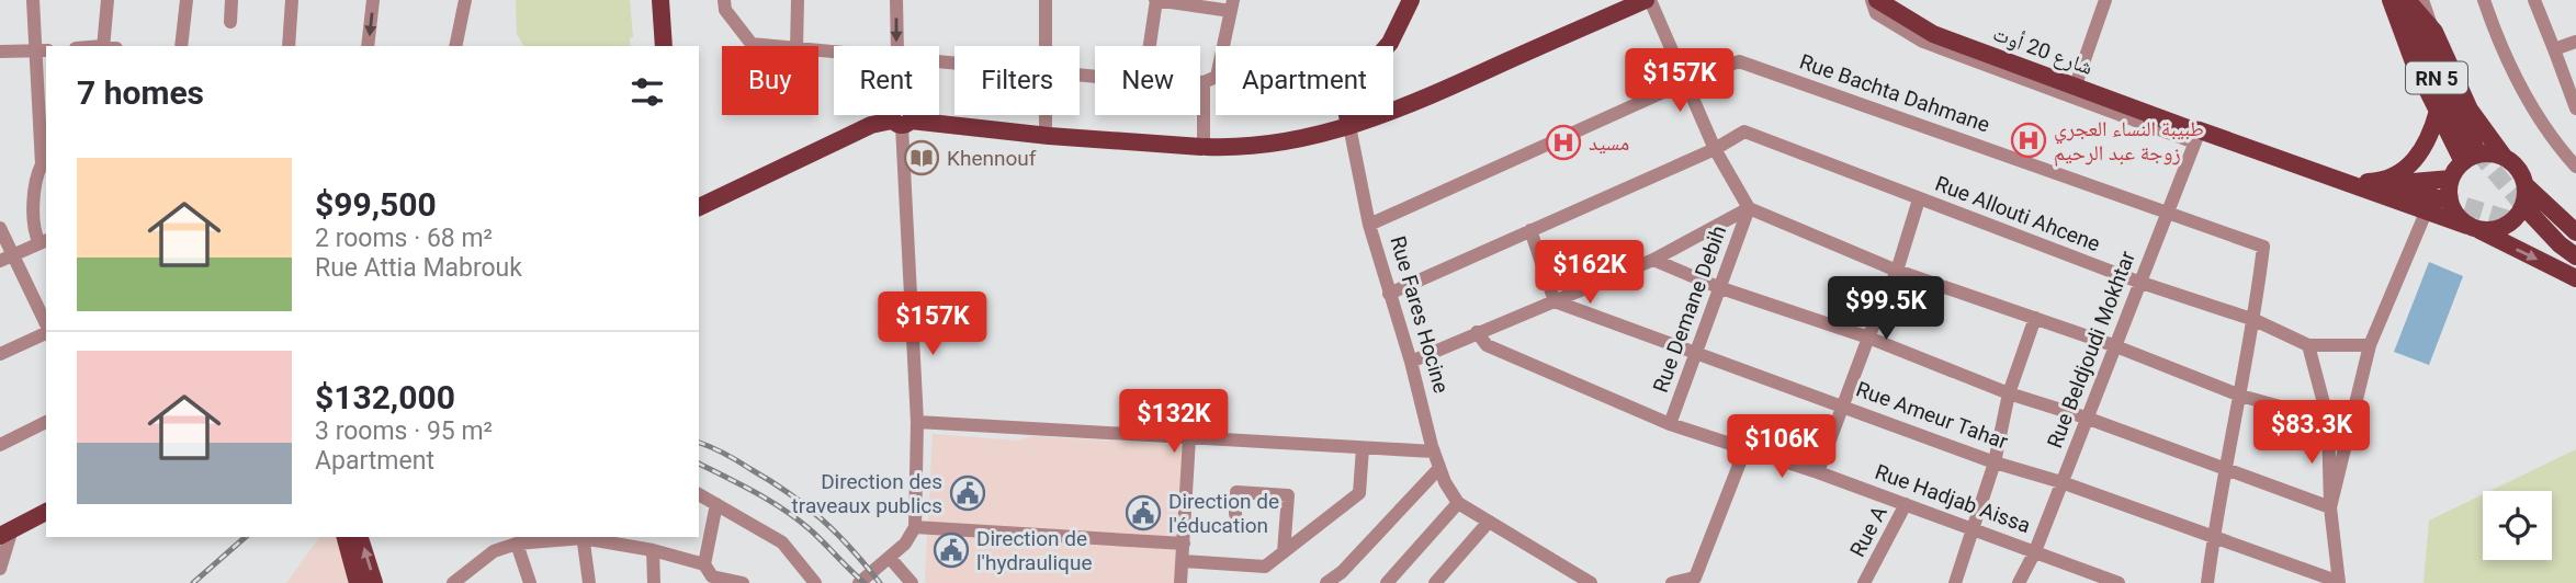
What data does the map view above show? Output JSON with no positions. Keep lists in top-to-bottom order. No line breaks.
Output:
{"streets":{"main road":["شارع 20 أوت","RN 5","Rue Fares Hocine"],"street":["Rue Bachta Dahmane","Rue Allouti Ahcene","Rue Demane Debih","Rue Beldjoudi Mokhtar","Rue Ameur Tahar","Rue Hadjab Aissa","Rue A"]},"crossings":[["شارع 20 أوت","RN 5"],["شارع 20 أوت","Rue Beldjoudi Mokhtar"],["Rue Bachta Dahmane","Rue Allouti Ahcene"],["Rue Bachta Dahmane","Rue Fares Hocine"],["Rue Bachta Dahmane","Rue Beldjoudi Mokhtar"],["Rue Allouti Ahcene","Rue Beldjoudi Mokhtar"],["Rue Demane Debih","Rue Ameur Tahar"],["Rue Demane Debih","Rue Hadjab Aissa"],["Rue Beldjoudi Mokhtar","Rue Ameur Tahar"],["Rue Beldjoudi Mokhtar","Rue Hadjab Aissa"],["Rue Hadjab Aissa","Rue A"]],"places":{"hospital":["طبيبة النساء العجري زوجة عبد الرحيم","مسيد"],"library":["Khennouf"],"public building":["Direction des traveaux publics","Direction de l'éducation","Direction de l'hydraulique"]},"page":{"chip":["Buy","Rent","Filters","New","Apartment"],"heading":"7 homes","price":["$157K","$162K","$99.5K","$157K","$132K","$83.3K","$106K"],"list":[{"name":"$99,500","note":"2 rooms · 68 m² · Rue Attia Mabrouk"},{"name":"$132,000","note":"3 rooms · 95 m² · Apartment"}]}}
